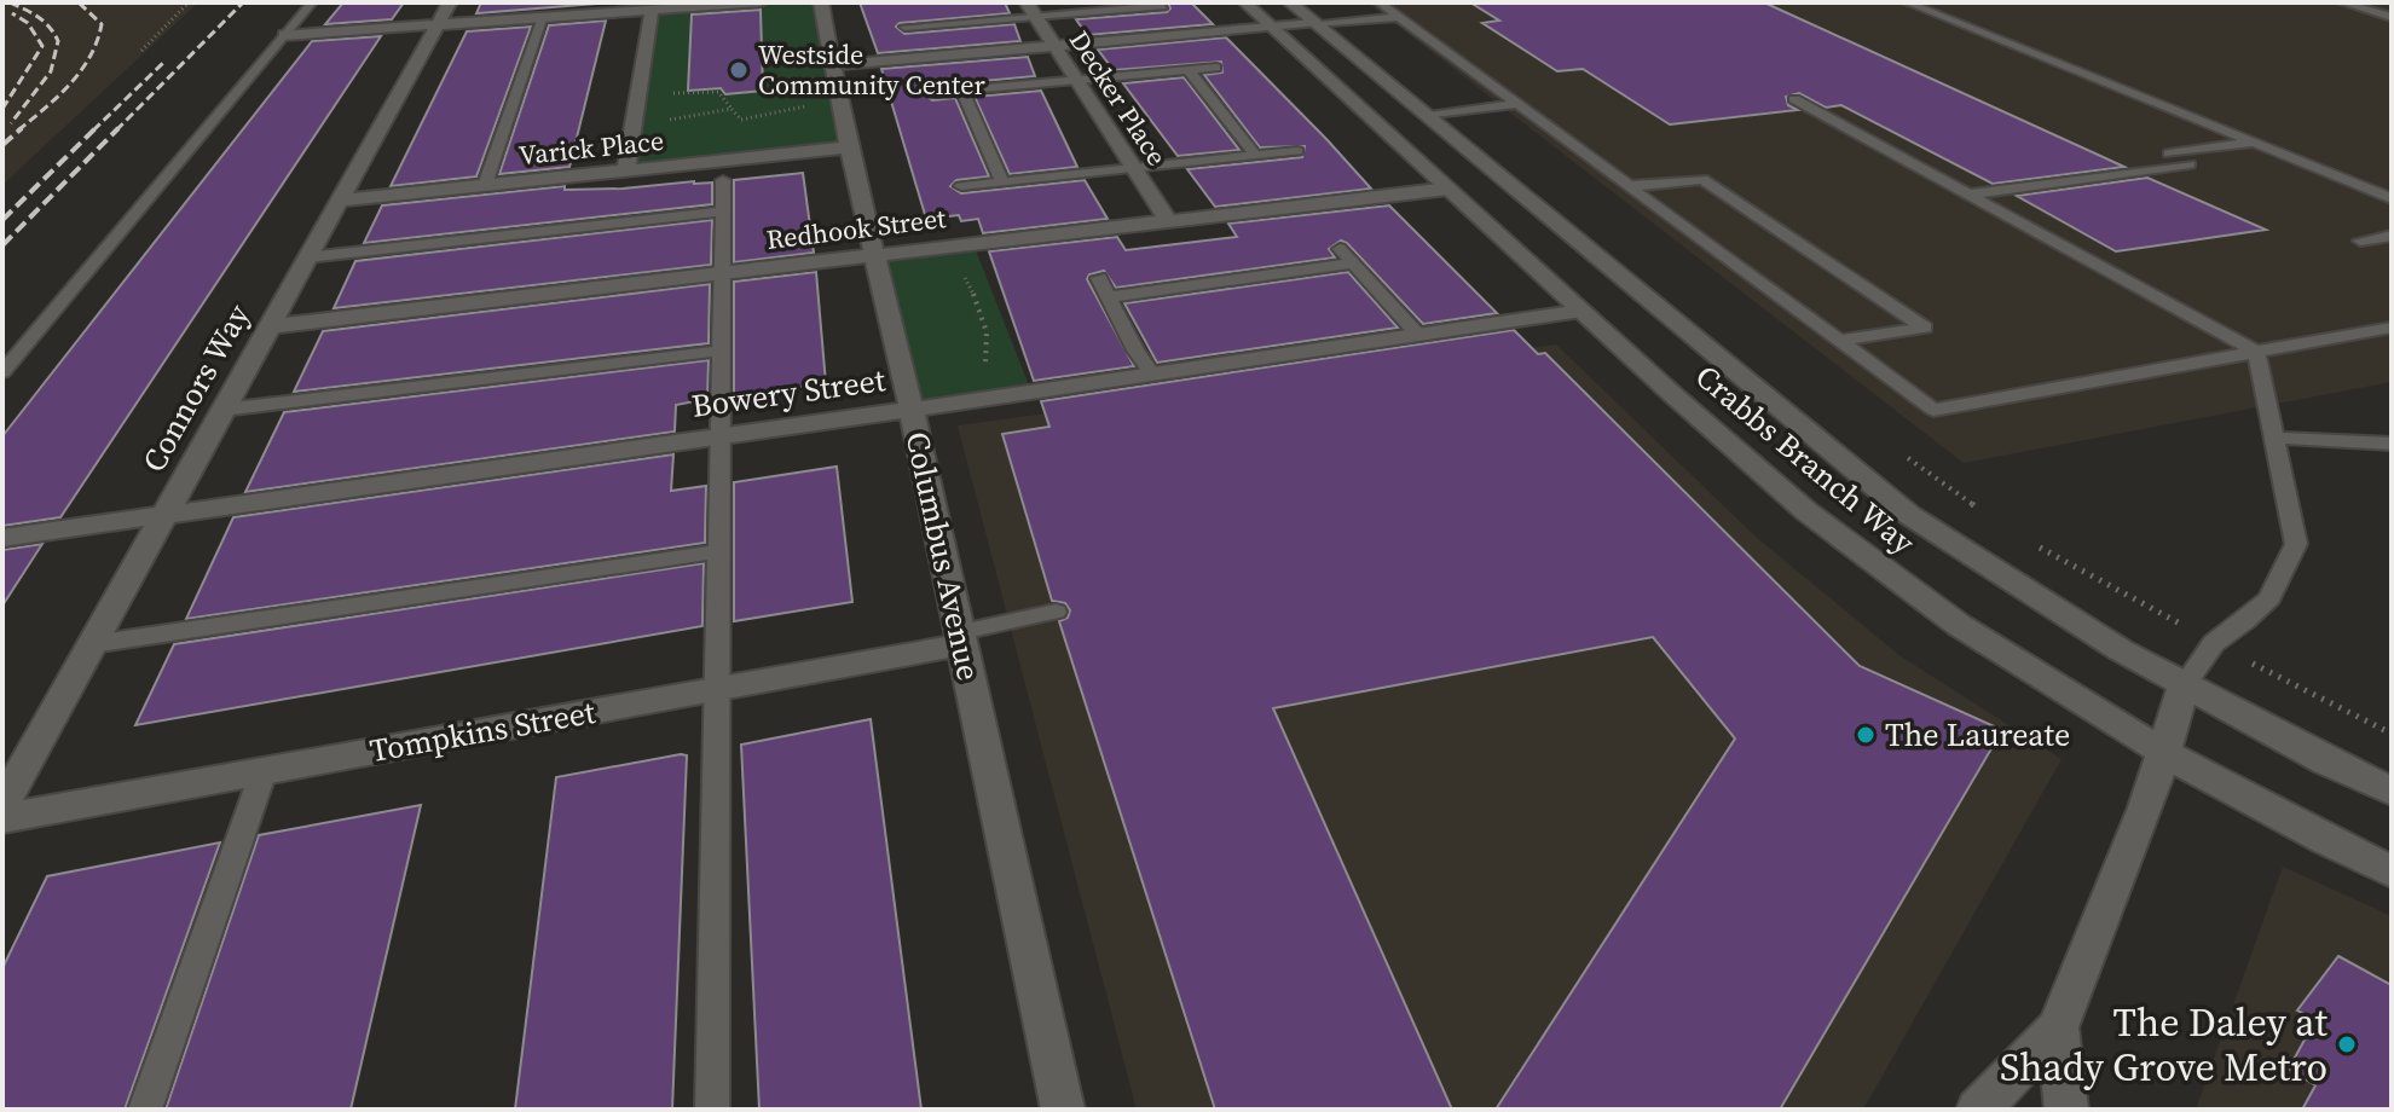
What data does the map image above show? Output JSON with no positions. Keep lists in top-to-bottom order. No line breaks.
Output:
{"streets":{"street":["Decker Place","Varick Place","Redhook Street","Connors Way","Bowery Street","Crabbs Branch Way","Columbus Avenue","Tompkins Street"]},"crossings":[["Decker Place","Redhook Street"],["Varick Place","Connors Way"],["Varick Place","Columbus Avenue"],["Redhook Street","Connors Way"],["Redhook Street","Crabbs Branch Way"],["Redhook Street","Columbus Avenue"],["Connors Way","Bowery Street"],["Bowery Street","Crabbs Branch Way"],["Bowery Street","Columbus Avenue"],["Columbus Avenue","Tompkins Street"]],"places":["Westside Community Center","The Laureate","The Daley at Shady Grove Metro"]}
